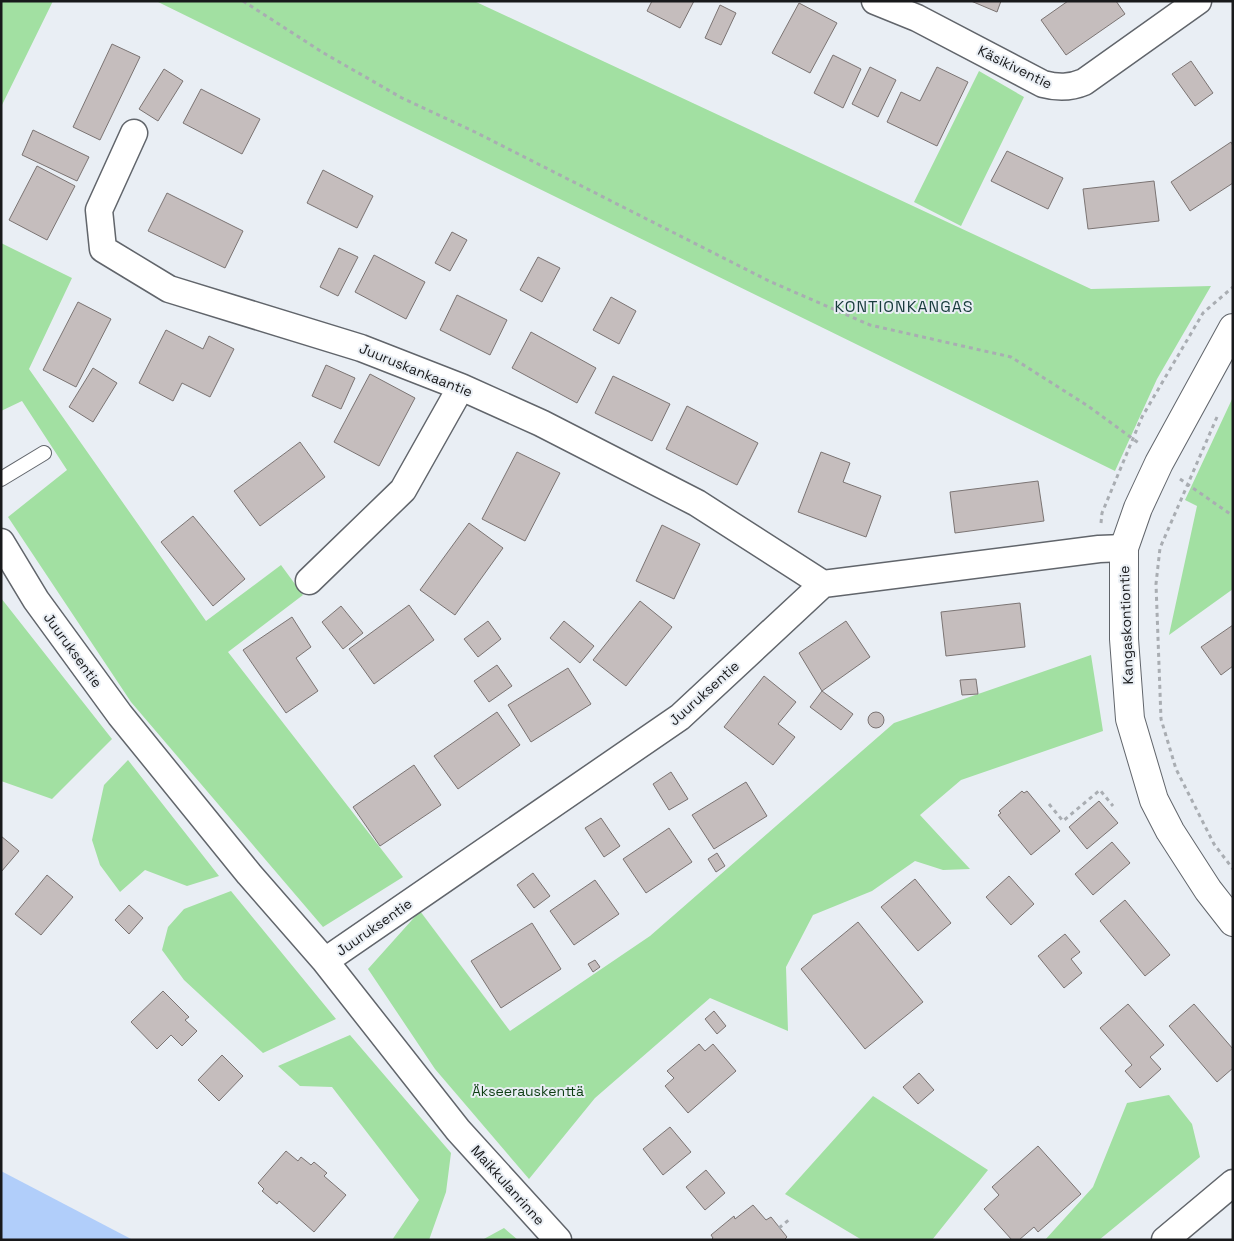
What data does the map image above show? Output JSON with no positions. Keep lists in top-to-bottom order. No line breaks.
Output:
{"streets":{"street":["Käsikiventie","Juuruskankaantie","Kangaskontiontie","Juuruksentie","Maikkulanrinne"]},"crossings":[["Juuruskankaantie","Juuruksentie"],["Juuruksentie","Maikkulanrinne"]],"districts":["KONTIONKANGAS"],"parks":["Äkseerauskenttä"]}
